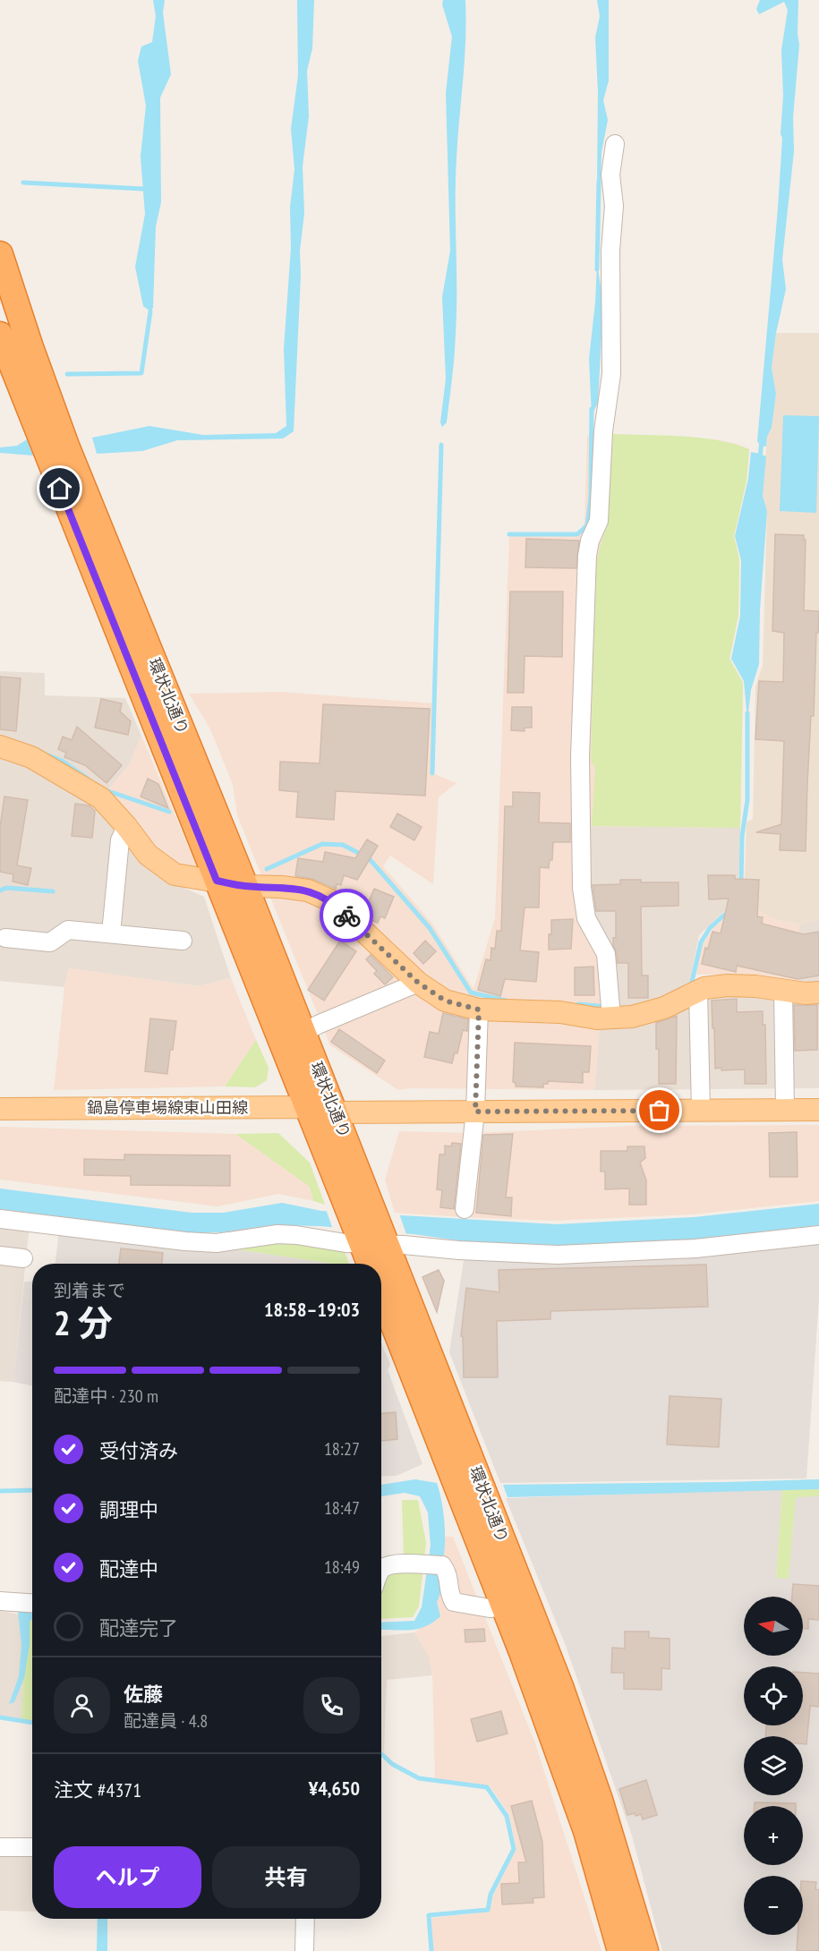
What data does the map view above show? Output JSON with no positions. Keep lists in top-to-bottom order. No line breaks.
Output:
{"streets":{"highway":["環状北通り"],"main road":["鍋島停車場線東山田線"]},"crossings":[["環状北通り","鍋島停車場線東山田線"]],"north":"left","page":{"heading":["2 分","到着まで","18:58–19:03"],"panel":["佐藤","配達員 · 4.8","注文 #4371","¥4,650"],"bar":"配達中 · 230 m","list":[["受付済み","18:27"],["調理中","18:47"],["配達中","18:49"],"配達完了"],"map_buttons":["+","−"],"buttons":["ヘルプ","共有"]}}
